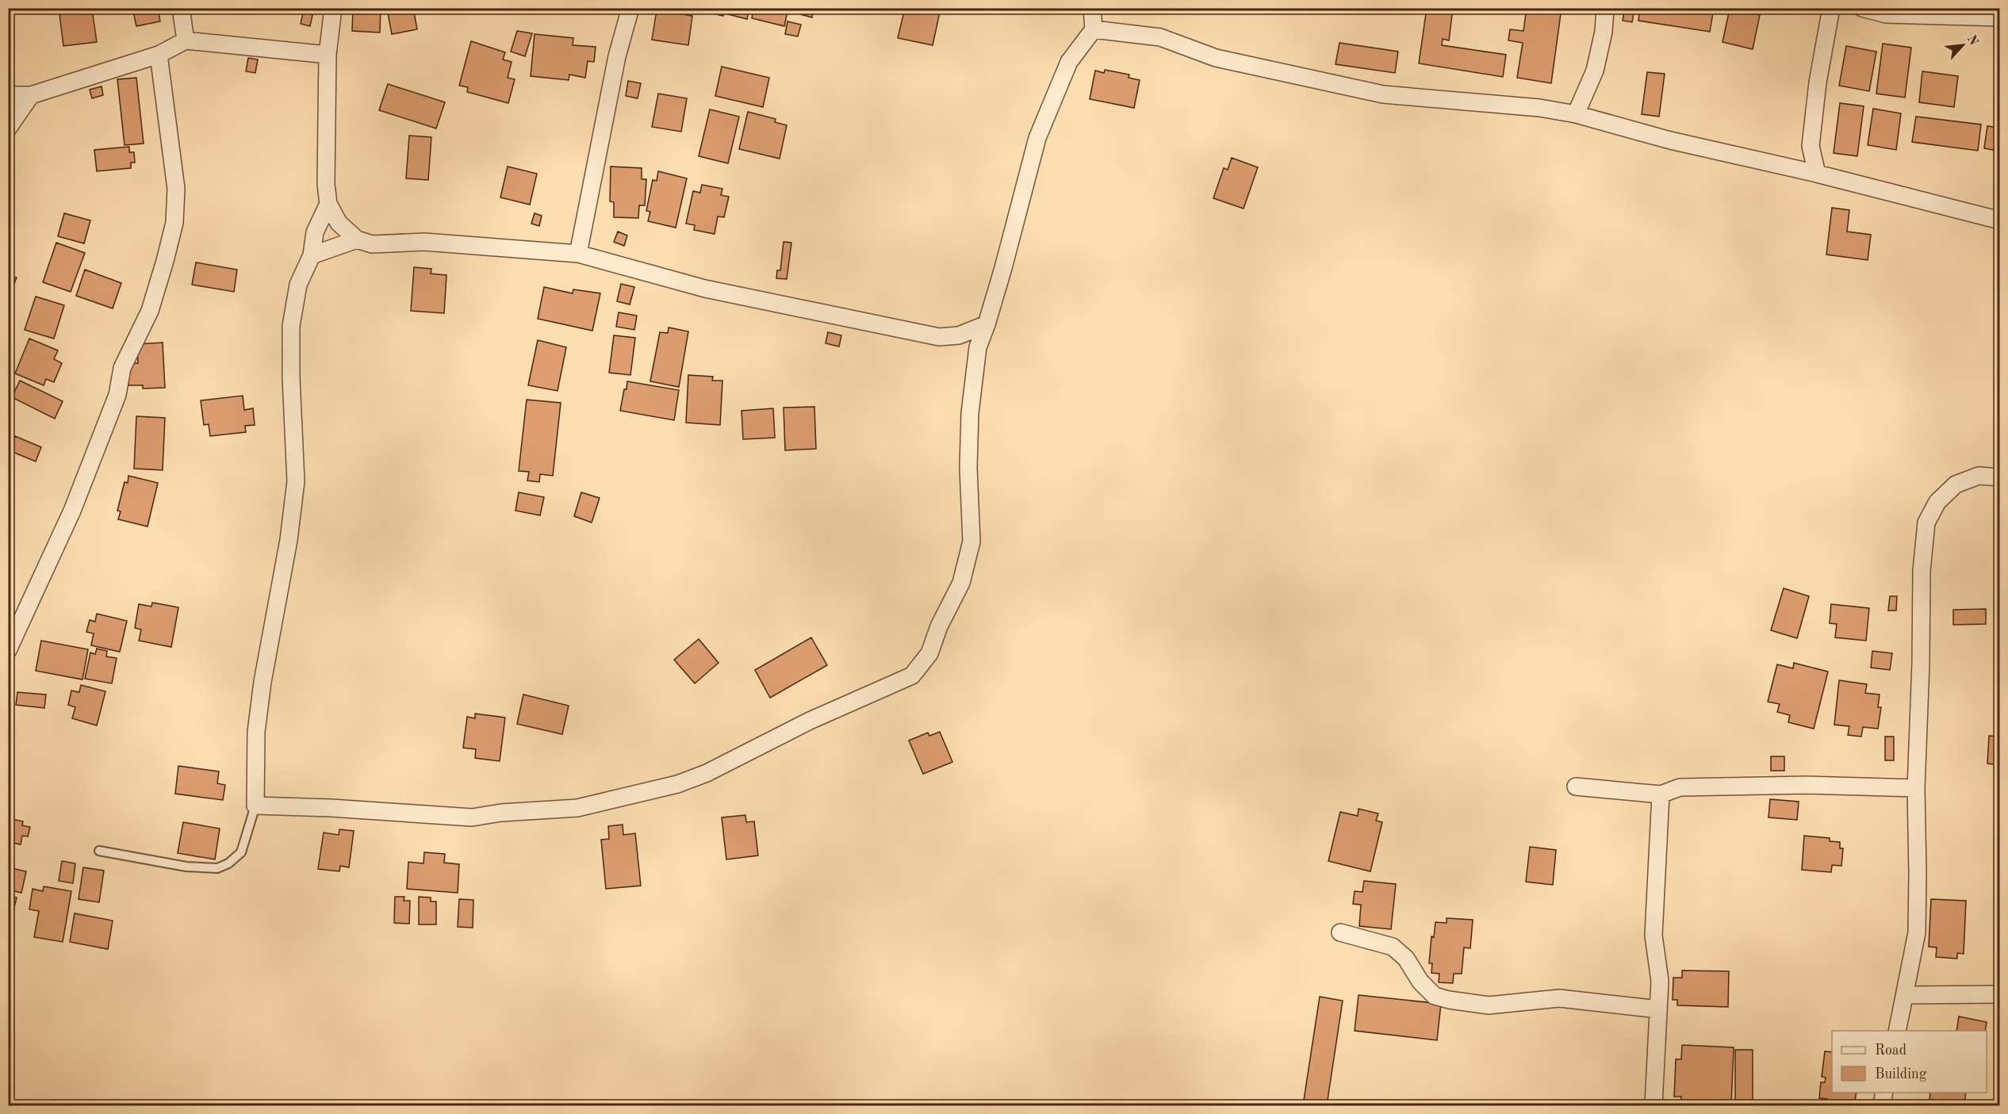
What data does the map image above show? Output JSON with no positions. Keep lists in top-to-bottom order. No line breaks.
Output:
{"legend":["Road","Building"],"north":"top right"}
